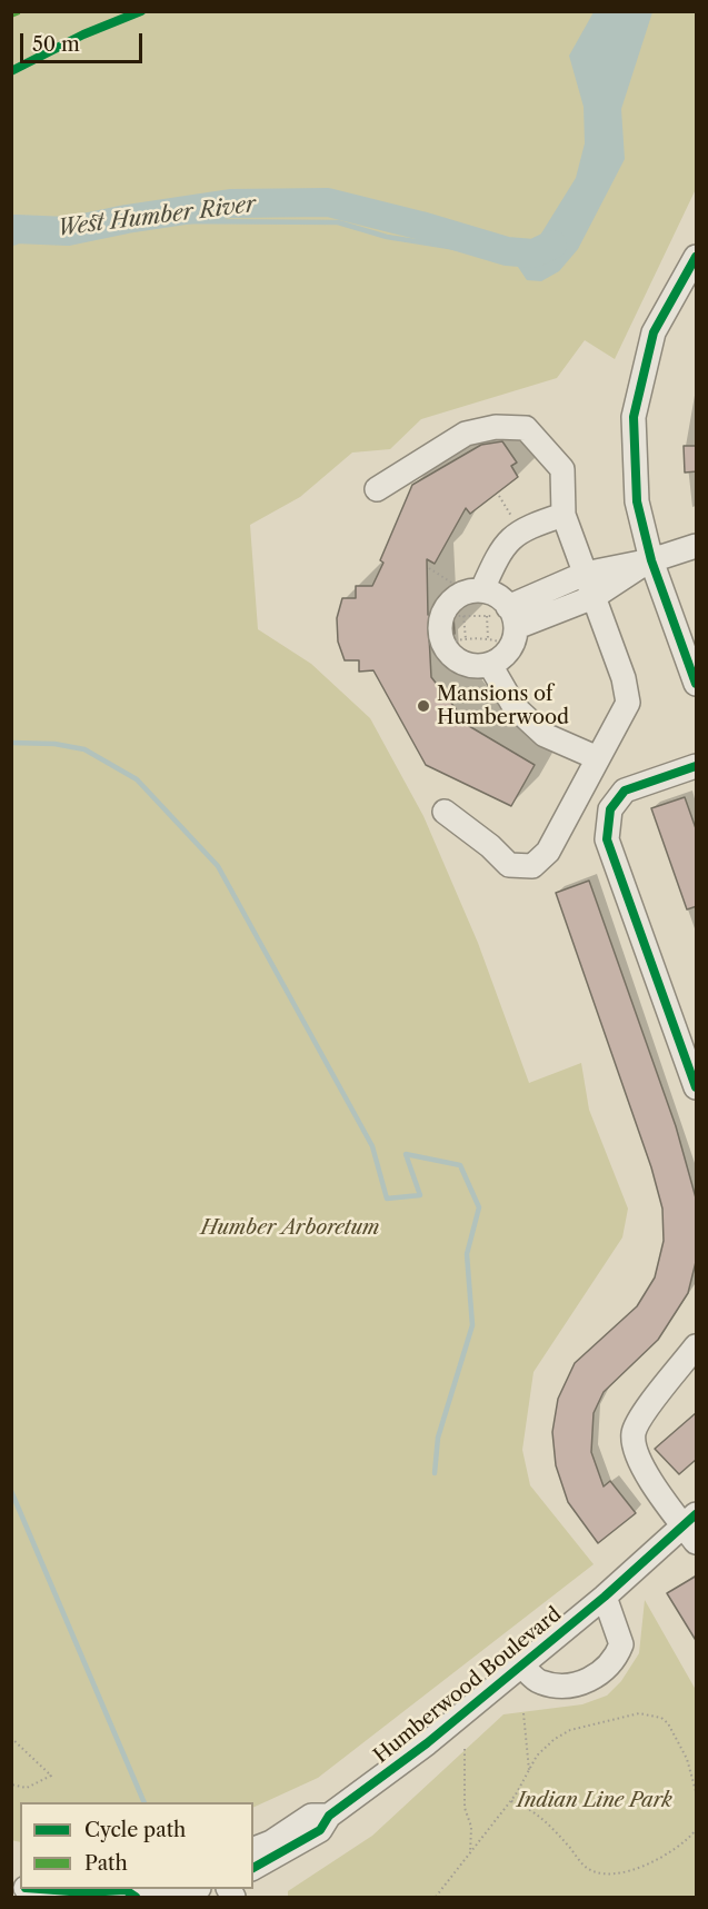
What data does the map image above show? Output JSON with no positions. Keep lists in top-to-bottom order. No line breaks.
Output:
{"streets":{"street":["Humberwood Boulevard"]},"water":["West Humber River"],"parks":["Humber Arboretum","Indian Line Park"],"places":["Mansions of Humberwood"],"legend":["Cycle path","Path"],"scale_bar":"50 m"}
